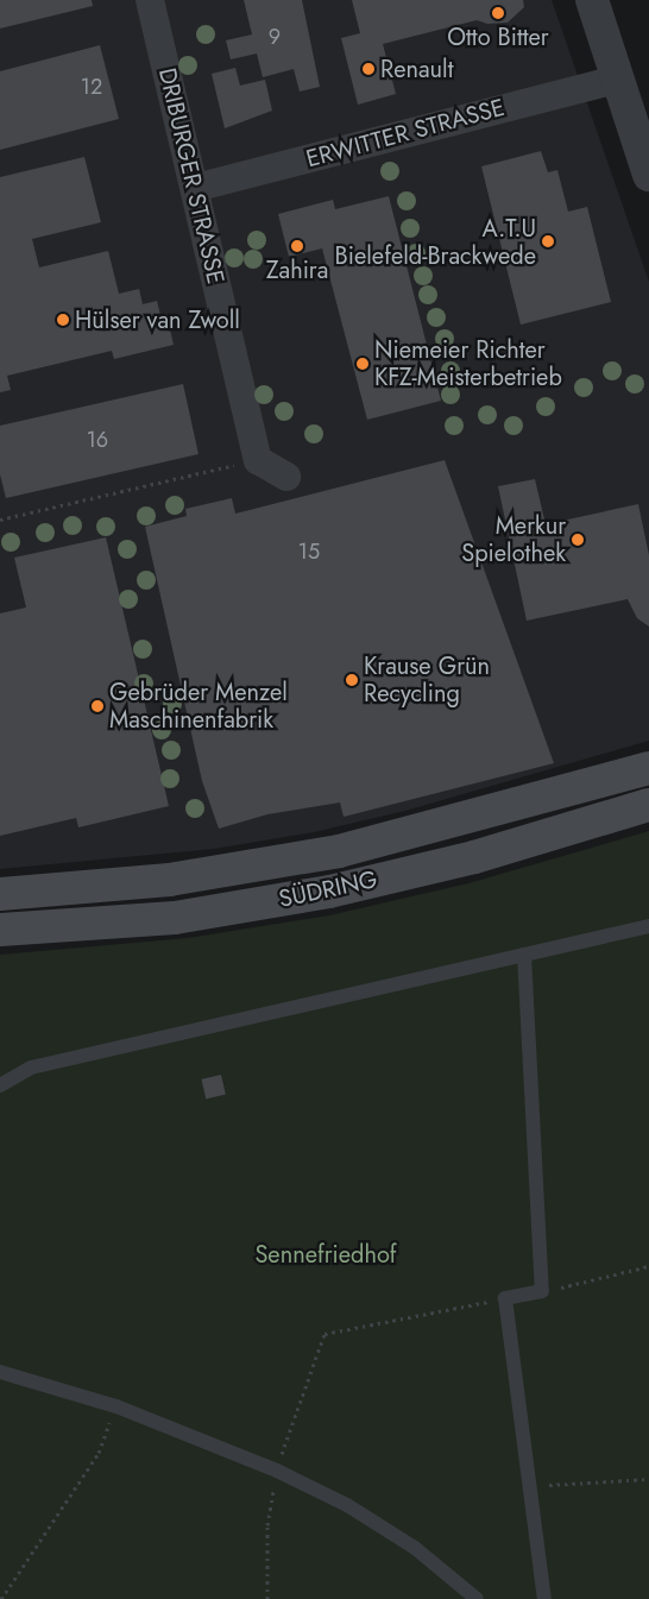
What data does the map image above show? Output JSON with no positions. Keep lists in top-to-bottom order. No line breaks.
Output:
{"streets":{"main road":["SÜDRING"],"street":["ERWITTER STRASSE","DRIBURGER STRASSE"]},"crossings":[["ERWITTER STRASSE","DRIBURGER STRASSE"]],"parks":["Sennefriedhof"],"places":["Otto Bitter","Renault","A.T.U Bielefeld-Brackwede","Zahira","Hülser van Zwoll","Niemeier Richter KFZ-Meisterbetrieb","Merkur Spielothek","Krause Grün Recycling","Gebrüder Menzel Maschinenfabrik"],"house_numbers":["9","12","16","15"]}
